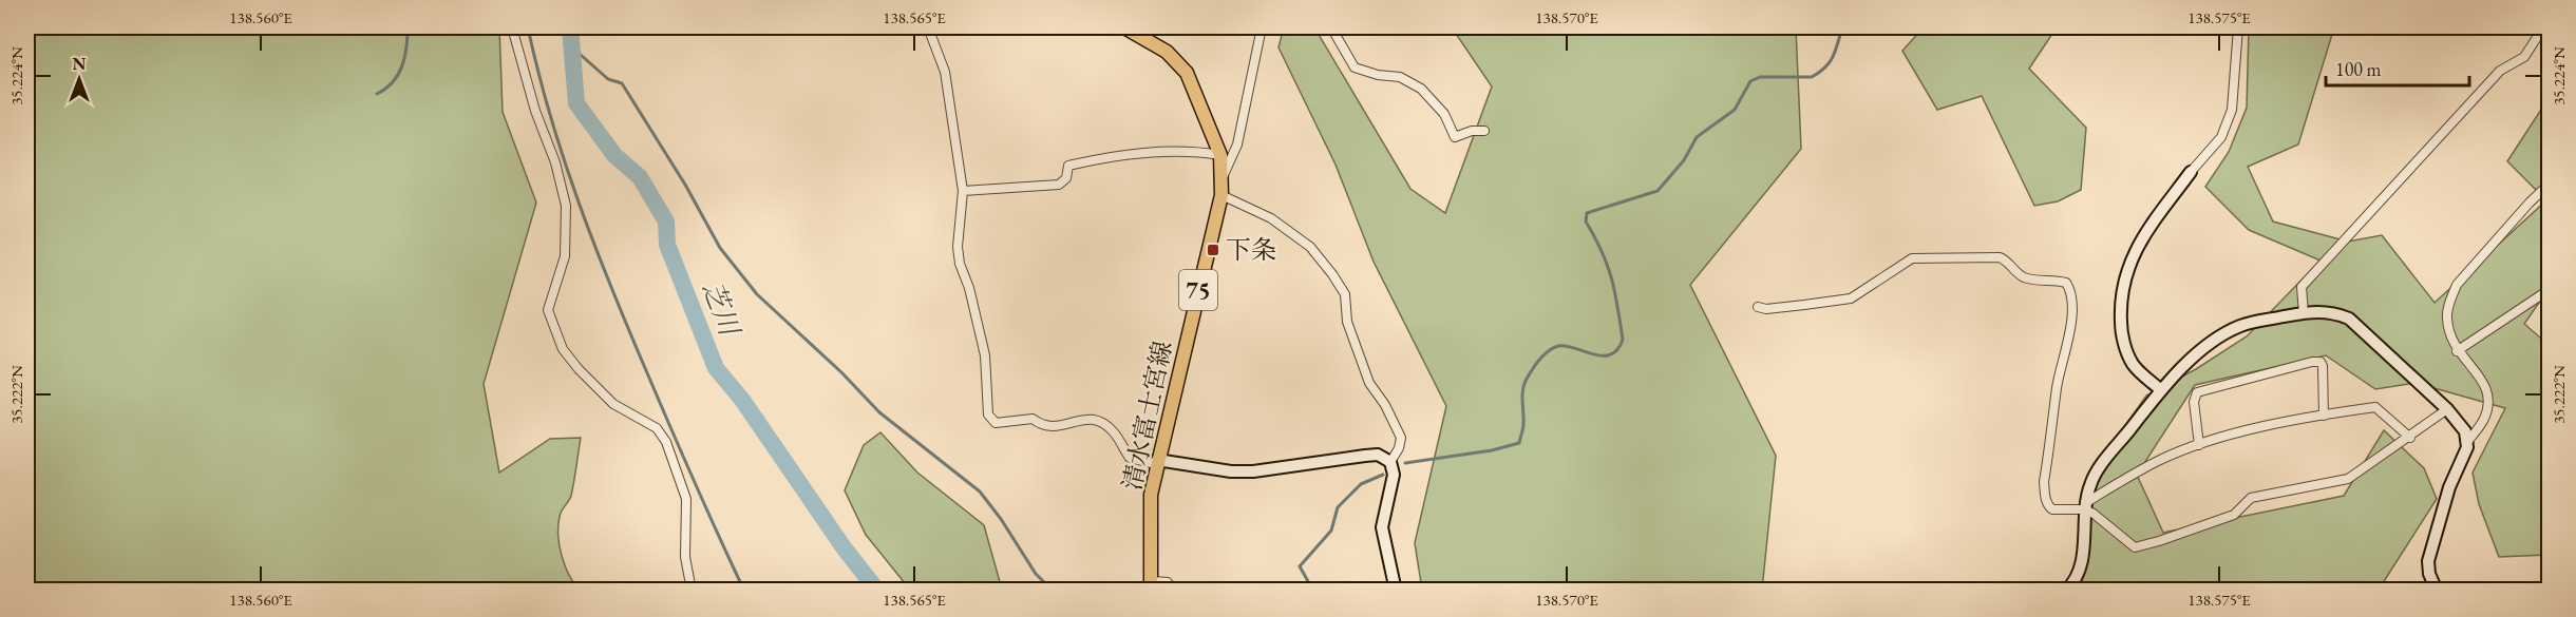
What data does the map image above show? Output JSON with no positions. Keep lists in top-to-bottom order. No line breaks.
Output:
{"streets":{"main road":["75","清水富士宮線"]},"water":["芝川"],"places":{"transit":["下条"]},"scale_bar":"100 m","north":"top","coordinates":["138.560°E","138.565°E","138.570°E","138.575°E","35.224°N","35.222°N"]}
